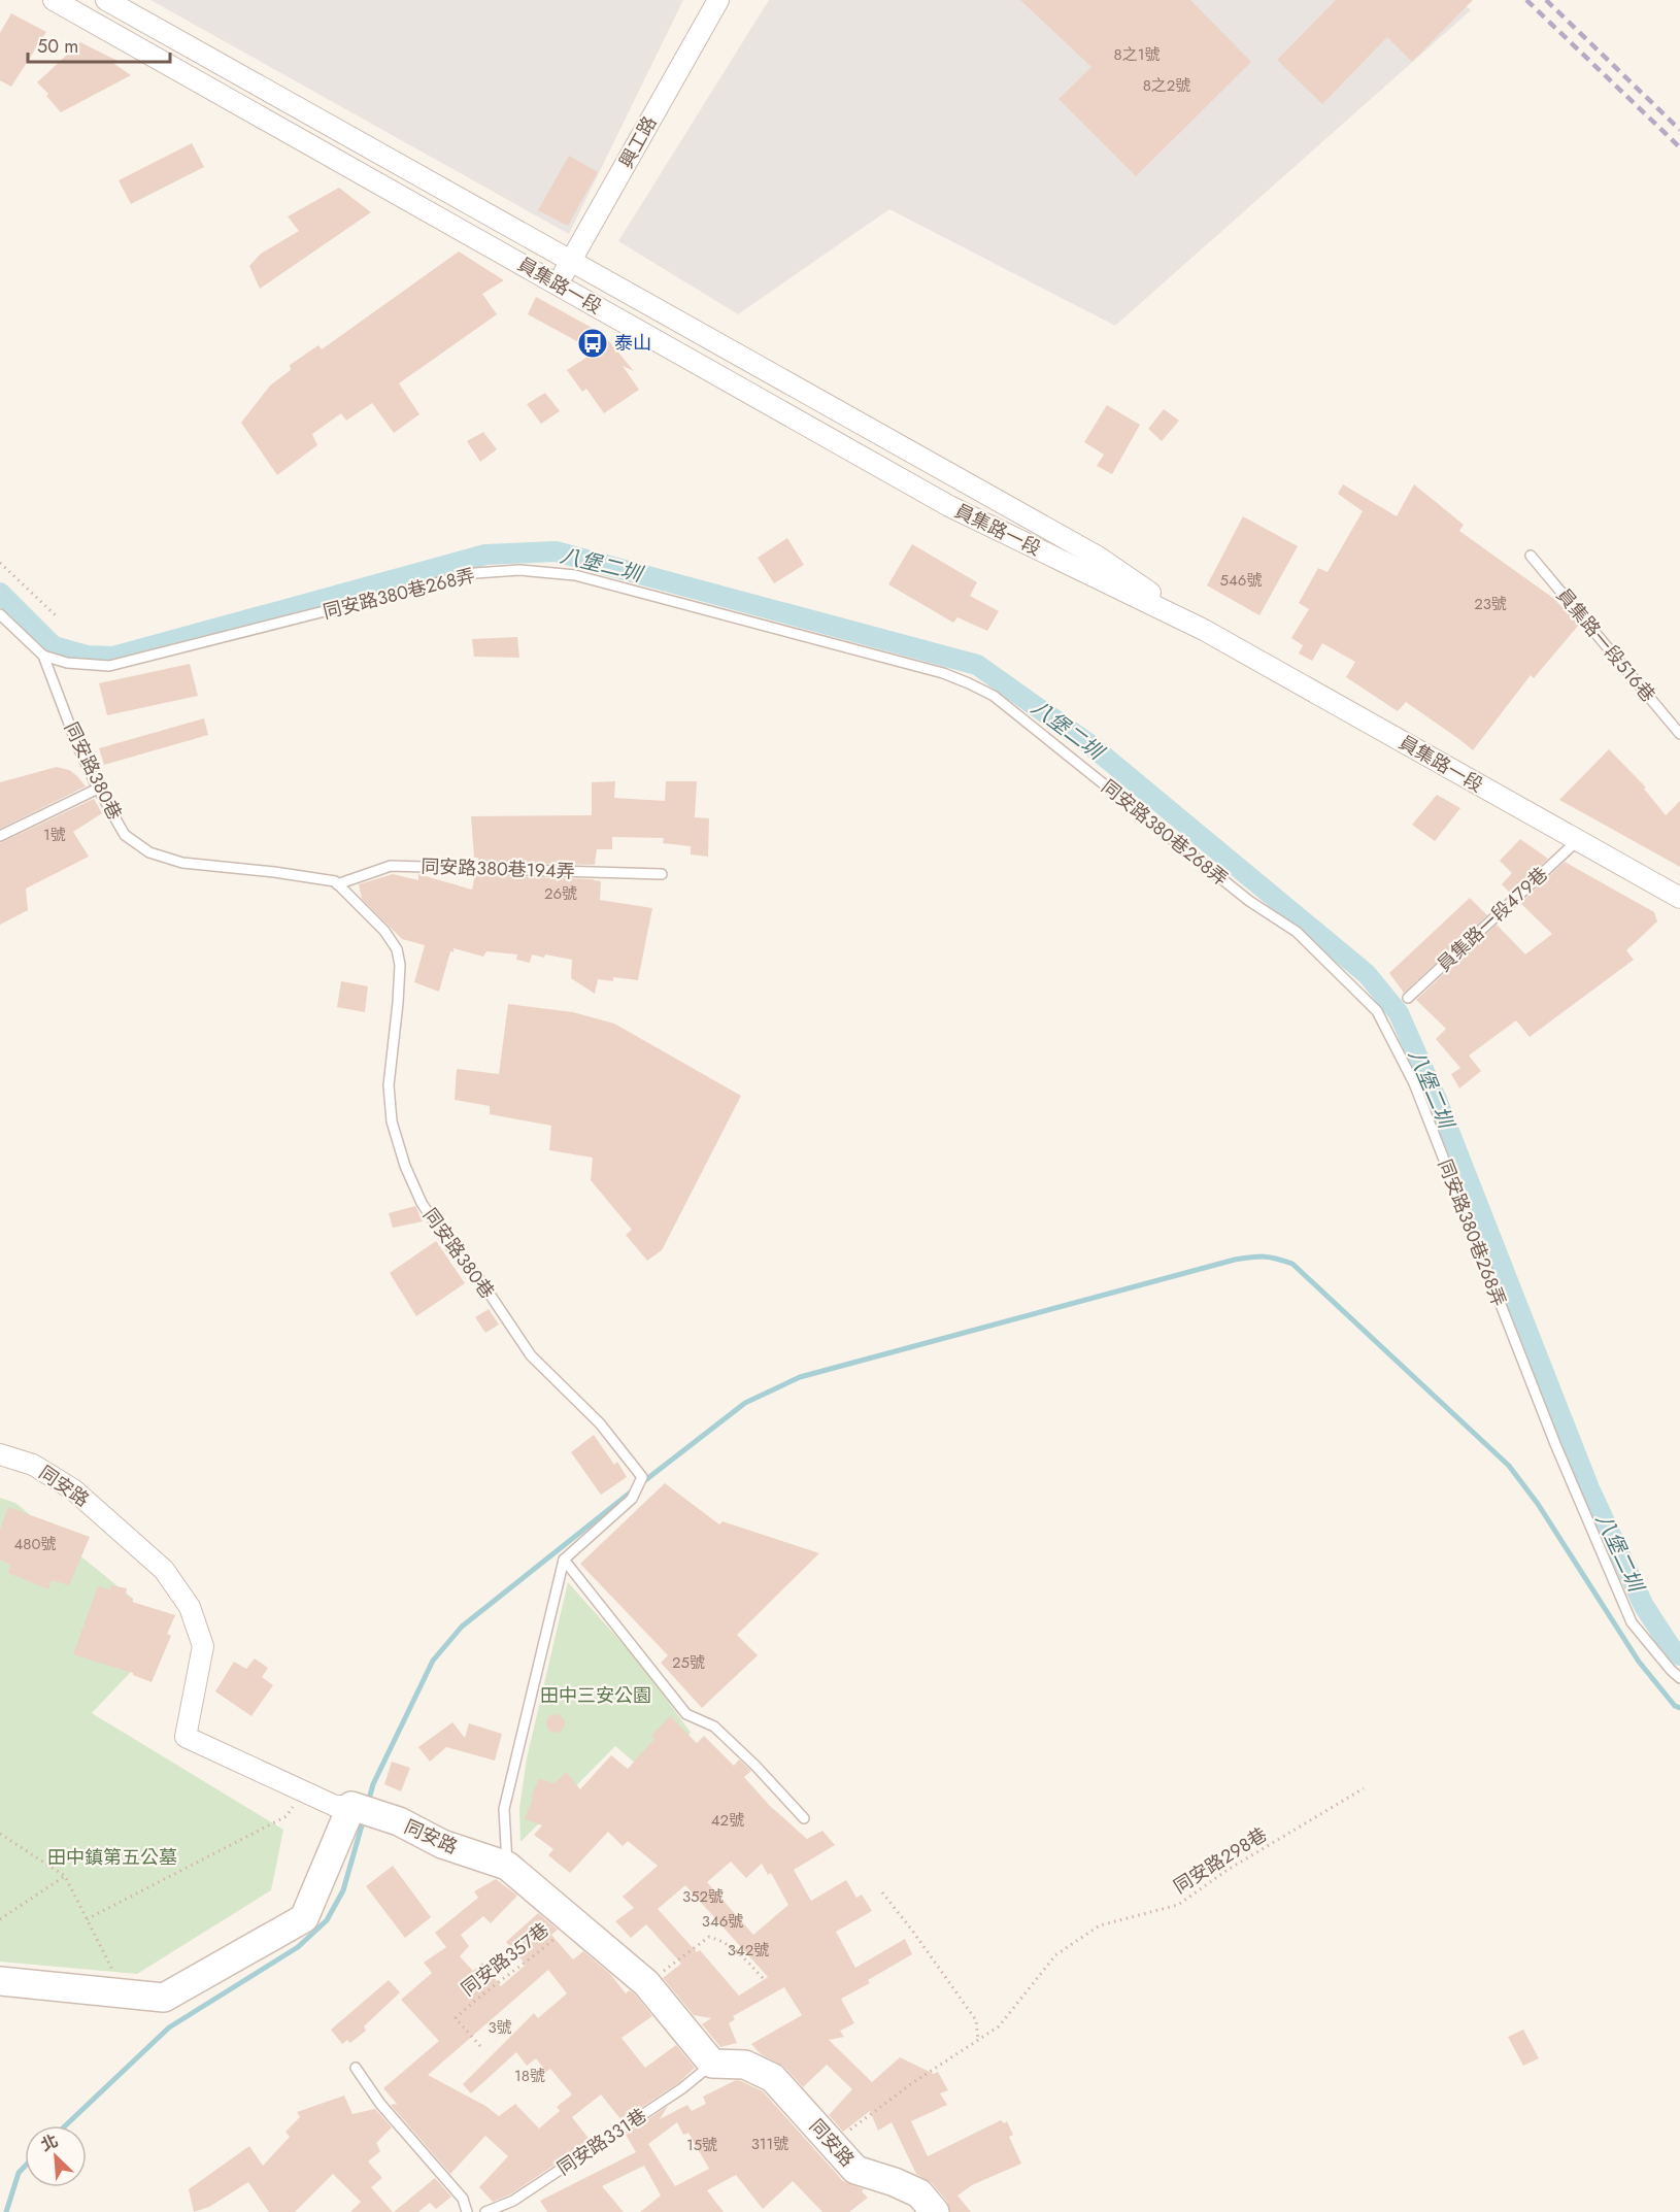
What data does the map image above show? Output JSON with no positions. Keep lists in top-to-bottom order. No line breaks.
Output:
{"streets":{"street":["興工路","員集路一段","同安路"],"lane":["同安路380巷268弄","員集路一段516巷","同安路380巷","同安路380巷194弄","員集路一段479巷","同安路331巷"],"path":["同安路298巷","同安路357巷"]},"crossings":[["興工路","員集路一段"],["員集路一段","員集路一段479巷"],["同安路380巷268弄","同安路380巷"],["同安路380巷","同安路380巷194弄"],["同安路","同安路298巷"],["同安路","同安路357巷"],["同安路","同安路331巷"]],"water":["八堡二圳"],"parks":["田中三安公園","田中鎮第五公墓"],"places":{"bus stop":["泰山"]},"house_numbers":["8之1號","8之2號","546號","23號","1號","26號","480號","25號","42號","352號","346號","342號","3號","18號","311號","15號"],"scale_bar":"50 m","north":"top left"}
